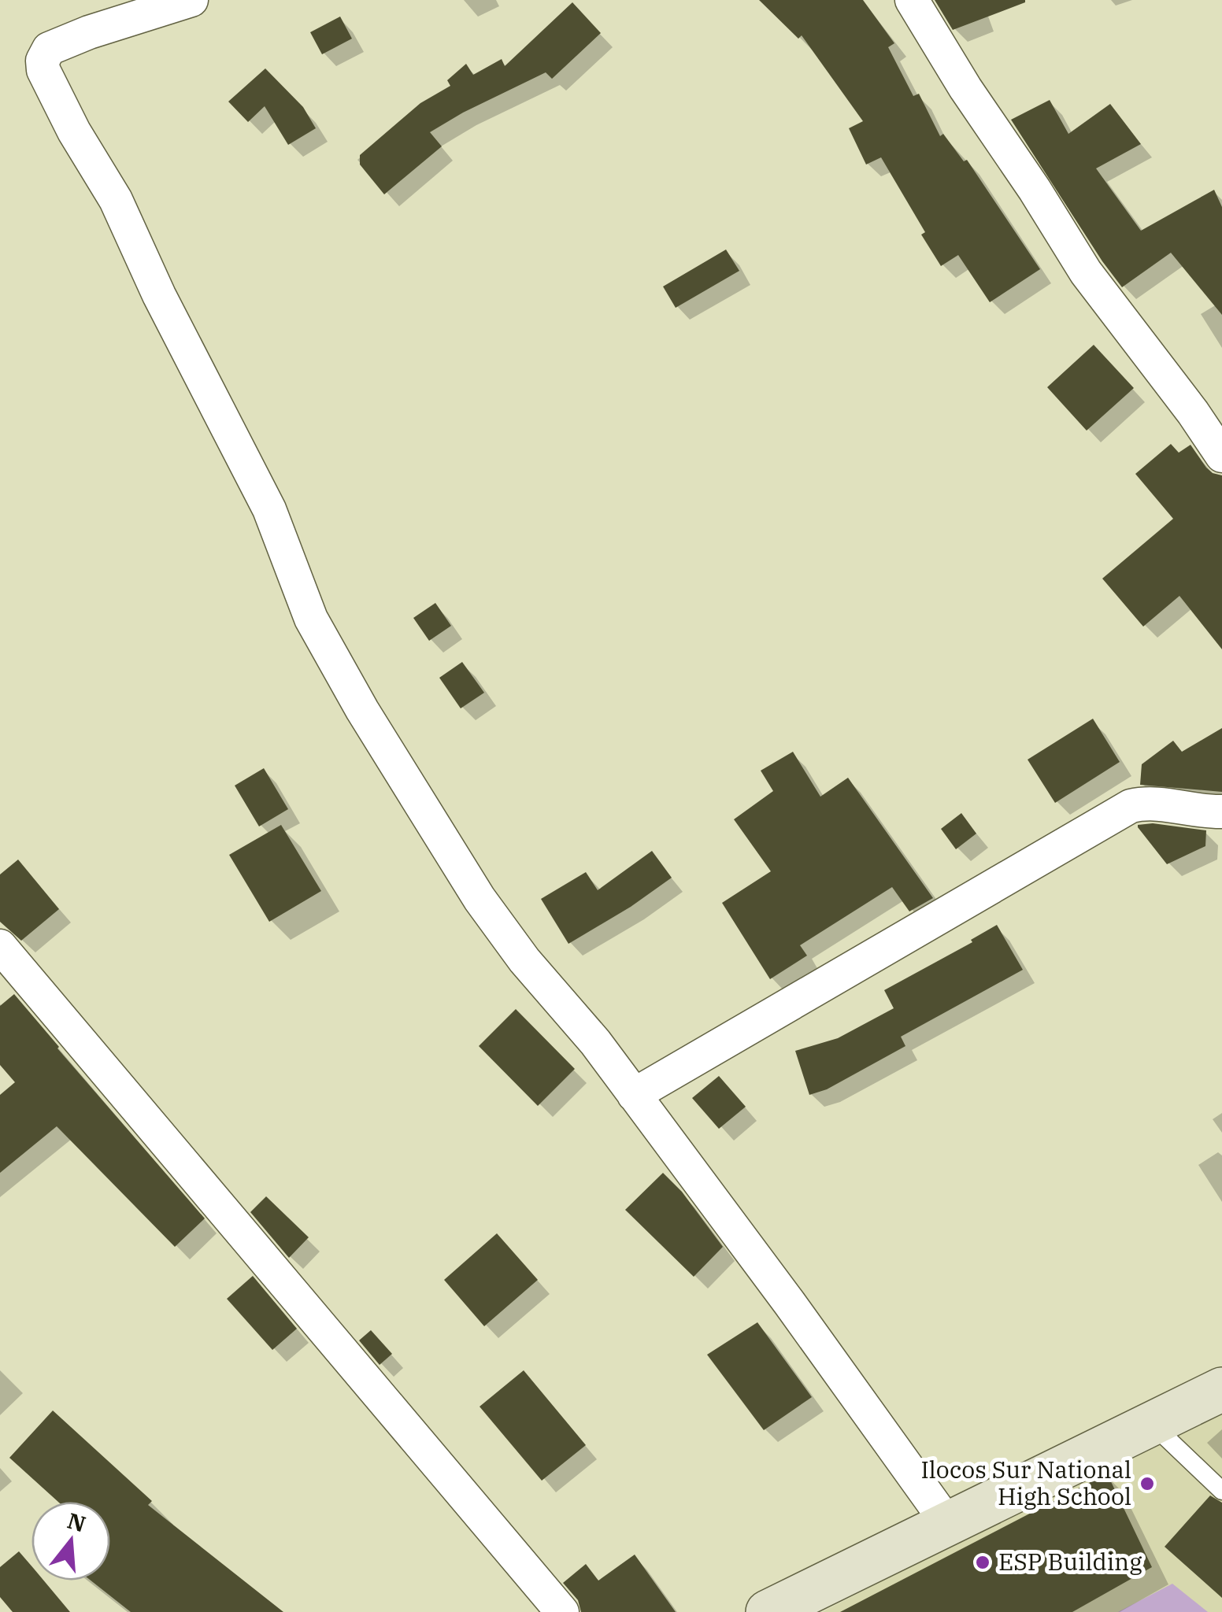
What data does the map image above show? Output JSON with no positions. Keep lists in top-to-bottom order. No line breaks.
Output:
{"places":["Ilocos Sur National High School","ESP Building"],"north":"top"}
